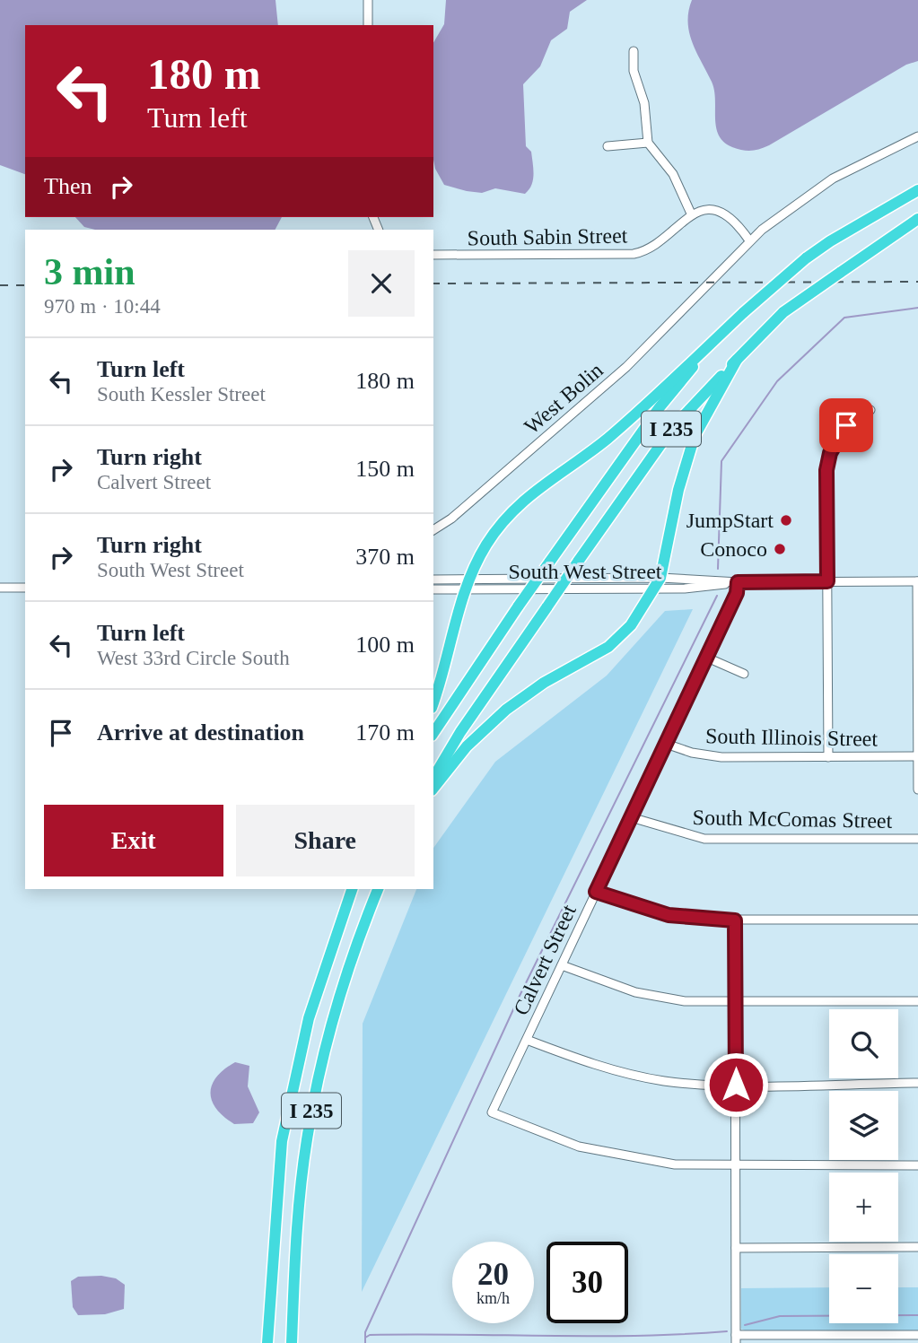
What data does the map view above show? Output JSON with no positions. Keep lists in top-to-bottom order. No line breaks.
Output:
{"streets":{"highway":["I 235"],"street":["South Sabin Street","West Bolin","South West Street","South Illinois Street","South McComas Street","Calvert Street"]},"crossings":[["South West Street","Calvert Street"],["South Illinois Street","Calvert Street"],["South McComas Street","Calvert Street"]],"places":["JumpStart","Conoco"],"page":{"turn":["180 m","Turn left"],"then":"Then","heading":["3 min","970 m · 10:44"],"list":[{"name":"Turn left","note":"South Kessler Street","value":"180 m"},{"name":"Turn right","note":"Calvert Street","value":"150 m"},{"name":"Turn right","note":"South West Street","value":"370 m"},{"name":"Turn left","note":"West 33rd Circle South","value":"100 m"},{"name":"Arrive at destination","value":"170 m"}],"buttons":["Exit","Share"],"map_buttons":["+","−"],"speed":"20 km/h","limit":"30"}}
